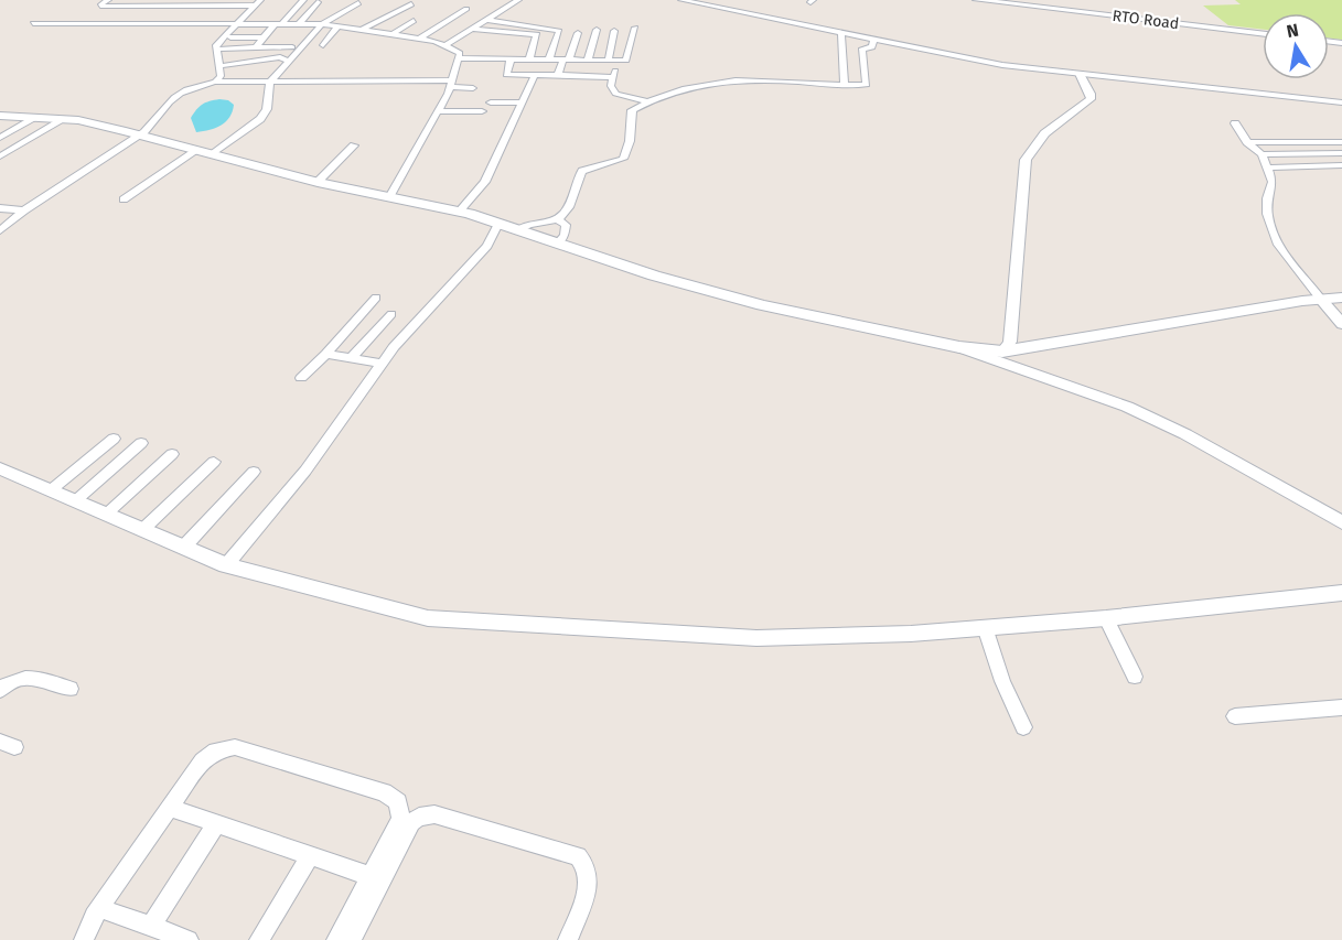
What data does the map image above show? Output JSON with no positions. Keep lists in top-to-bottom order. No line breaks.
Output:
{"streets":{"street":["RTO Road"]},"north":"top"}
